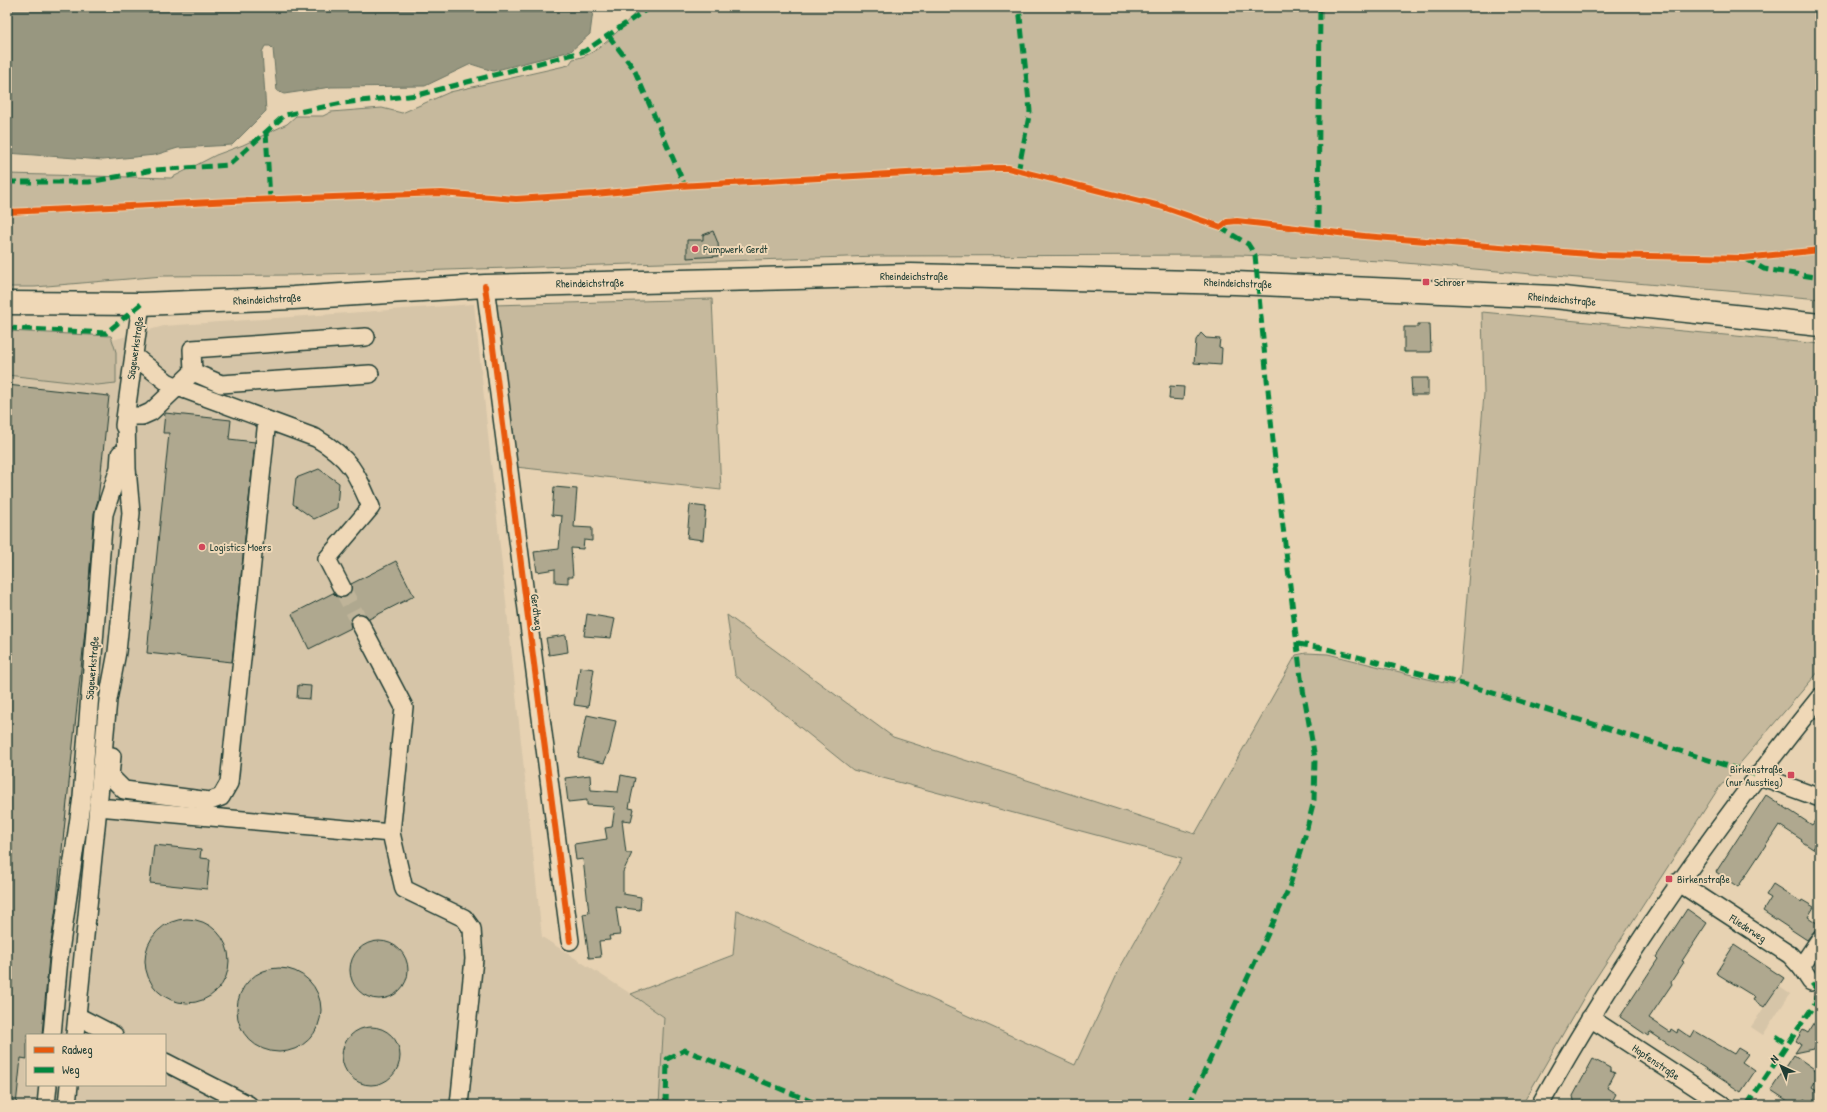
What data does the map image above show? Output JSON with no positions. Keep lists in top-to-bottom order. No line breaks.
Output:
{"streets":{"main road":["Rheindeichstraße"],"street":["Sägewerkstraße","Gerdtweg","Fliederweg","Hopfenstraße"]},"crossings":[["Rheindeichstraße","Sägewerkstraße"],["Rheindeichstraße","Gerdtweg"]],"places":{"other":["Pumpwerk Gerdt","Logistics Moers"],"transit":["Schroer","Birkenstraße (nur Ausstieg)","Birkenstraße"]},"legend":["Radweg","Weg"],"north":"top left"}
